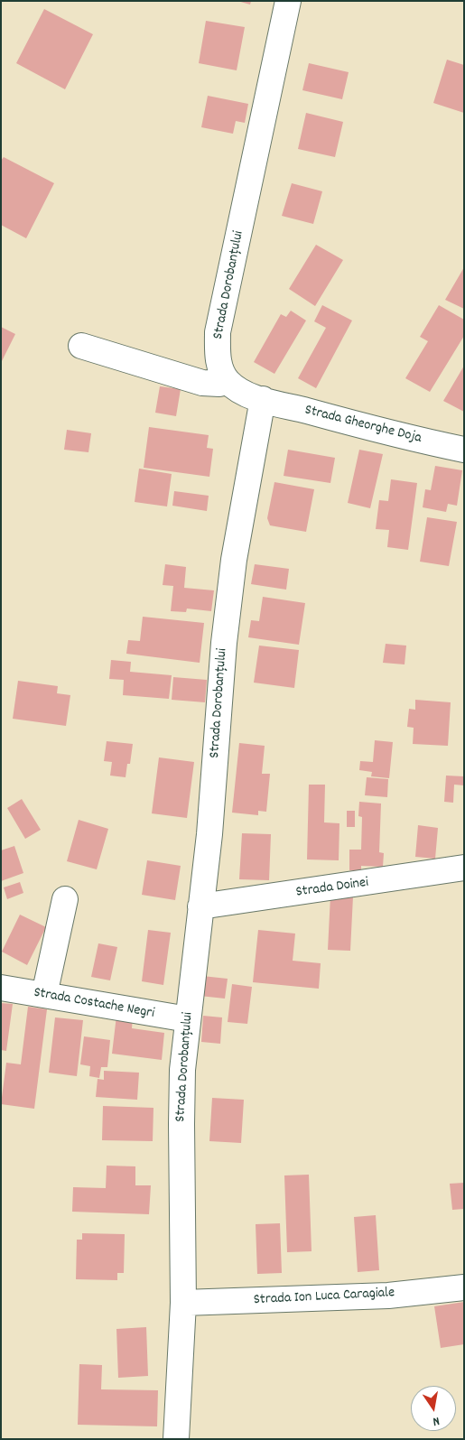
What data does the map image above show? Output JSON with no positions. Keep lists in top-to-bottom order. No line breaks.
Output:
{"streets":{"street":["Strada Dorobanțului","Strada Gheorghe Doja","Strada Doinei","Strada Costache Negri","Strada Ion Luca Caragiale"]},"crossings":[["Strada Dorobanțului","Strada Gheorghe Doja"],["Strada Dorobanțului","Strada Doinei"],["Strada Dorobanțului","Strada Costache Negri"],["Strada Dorobanțului","Strada Ion Luca Caragiale"]],"north":"bottom"}
